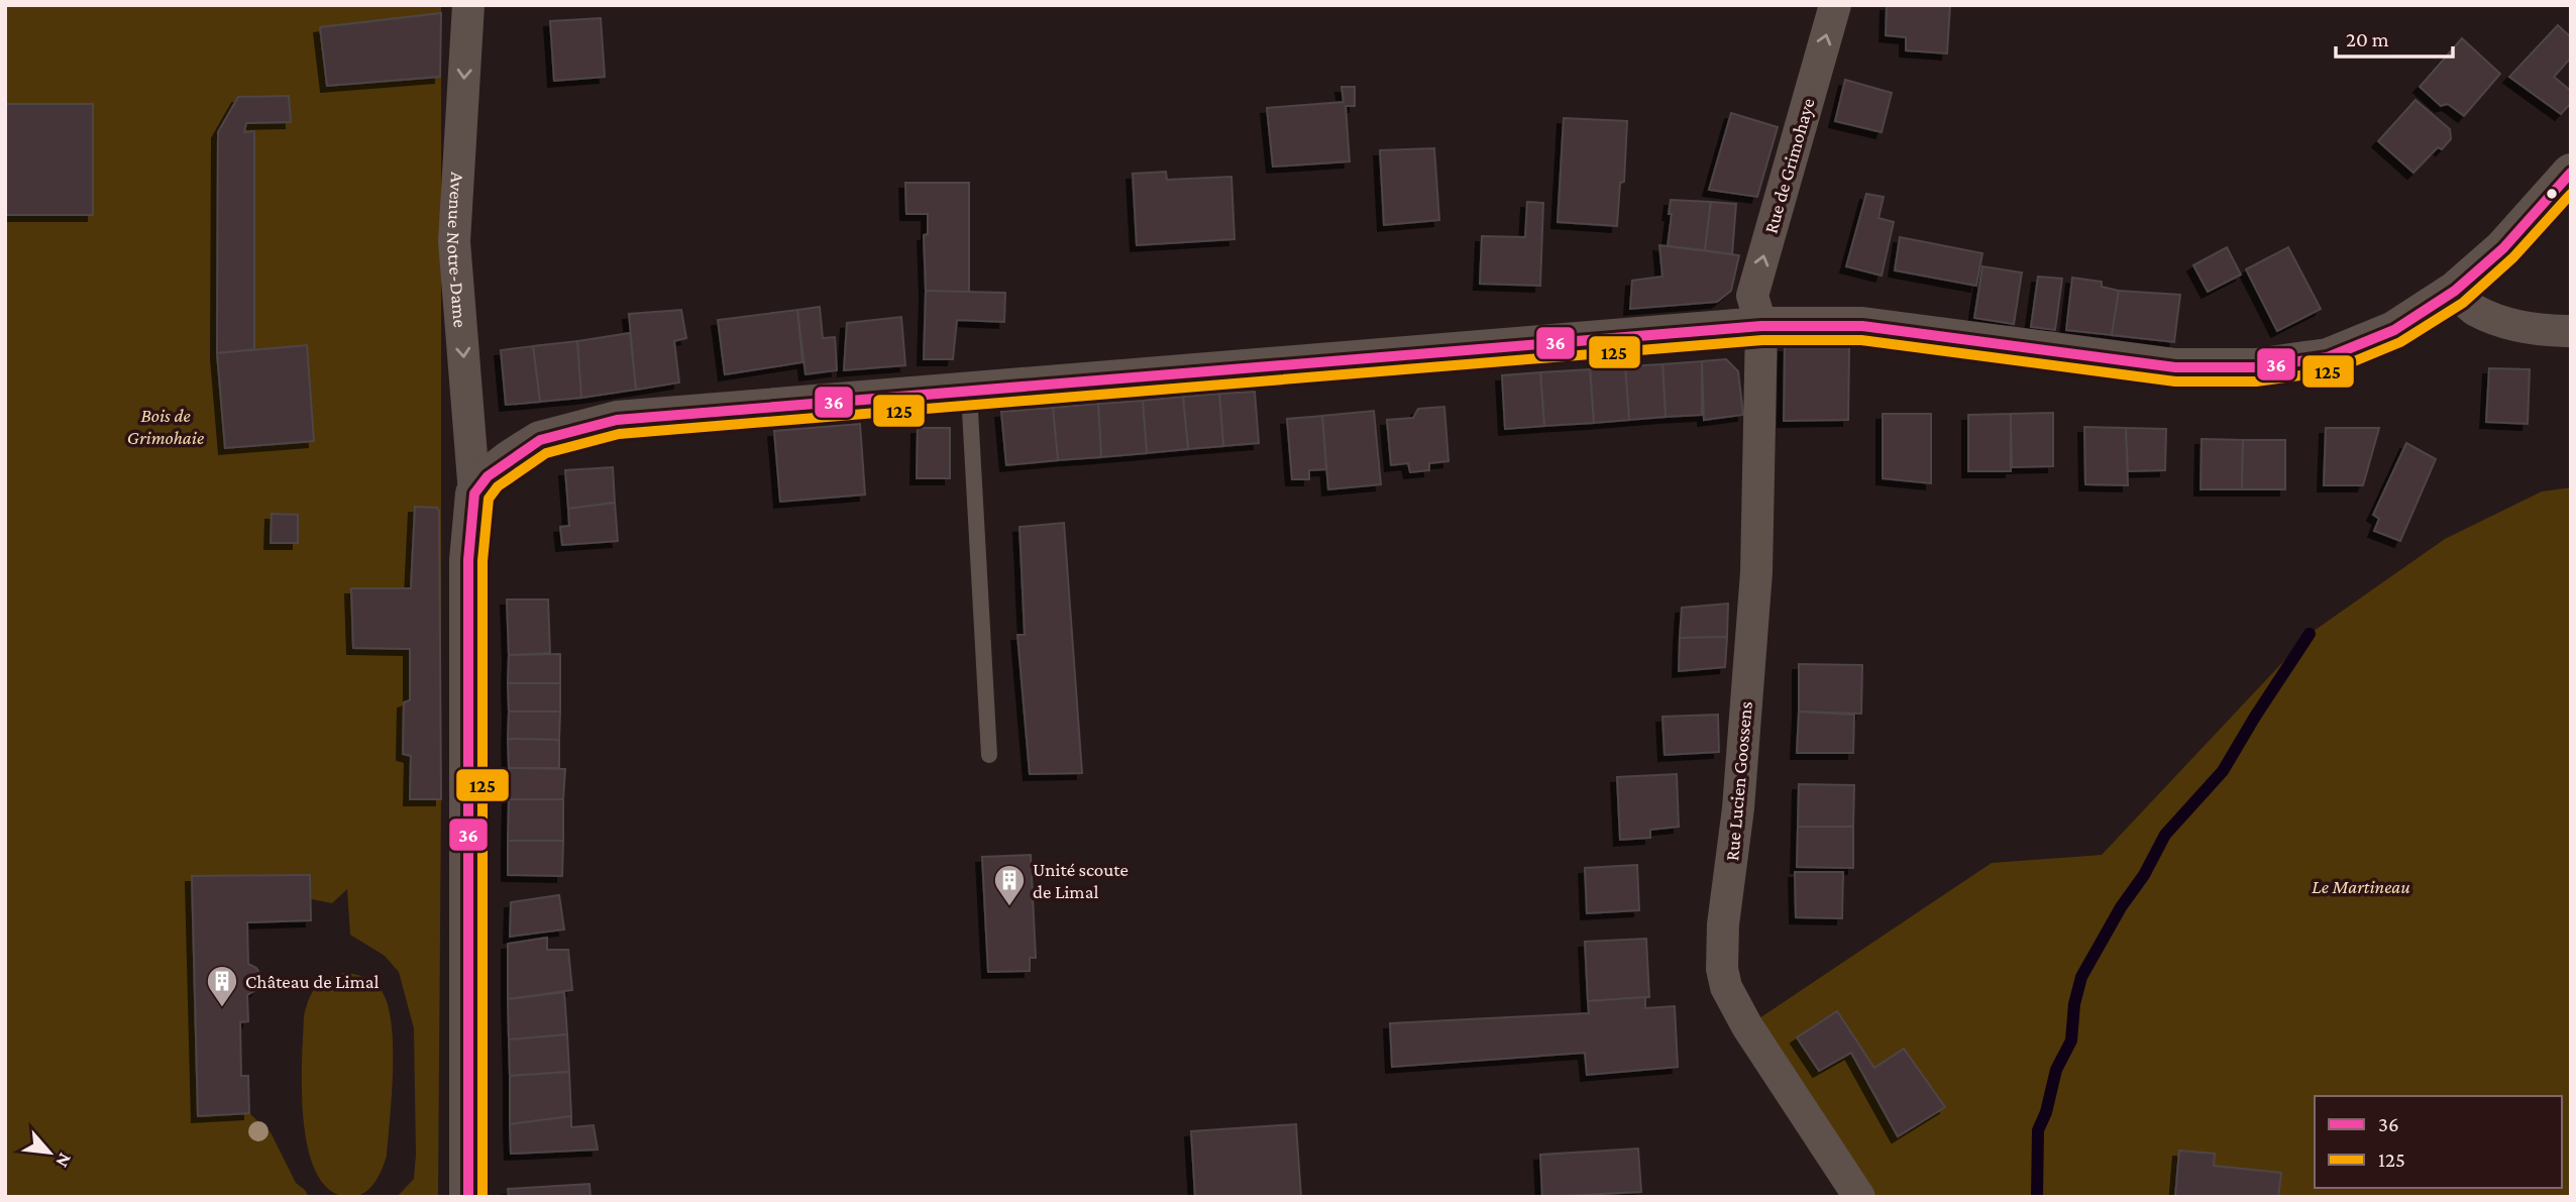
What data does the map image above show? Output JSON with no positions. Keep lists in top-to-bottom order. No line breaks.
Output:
{"streets":{"street":["Rue de Grimohaye","Avenue Notre-Dame","Rue Lucien Goossens"]},"crossings":[["Rue de Grimohaye","Rue Lucien Goossens"]],"one_way":["Rue de Grimohaye","Avenue Notre-Dame"],"parks":["Bois de Grimohaie","Le Martineau"],"places":{"building":["Unité scoute de Limal","Château de Limal"]},"lines":["transit line 36","transit line 125"],"legend":["36","125"],"scale_bar":"20 m","north":"bottom right"}
